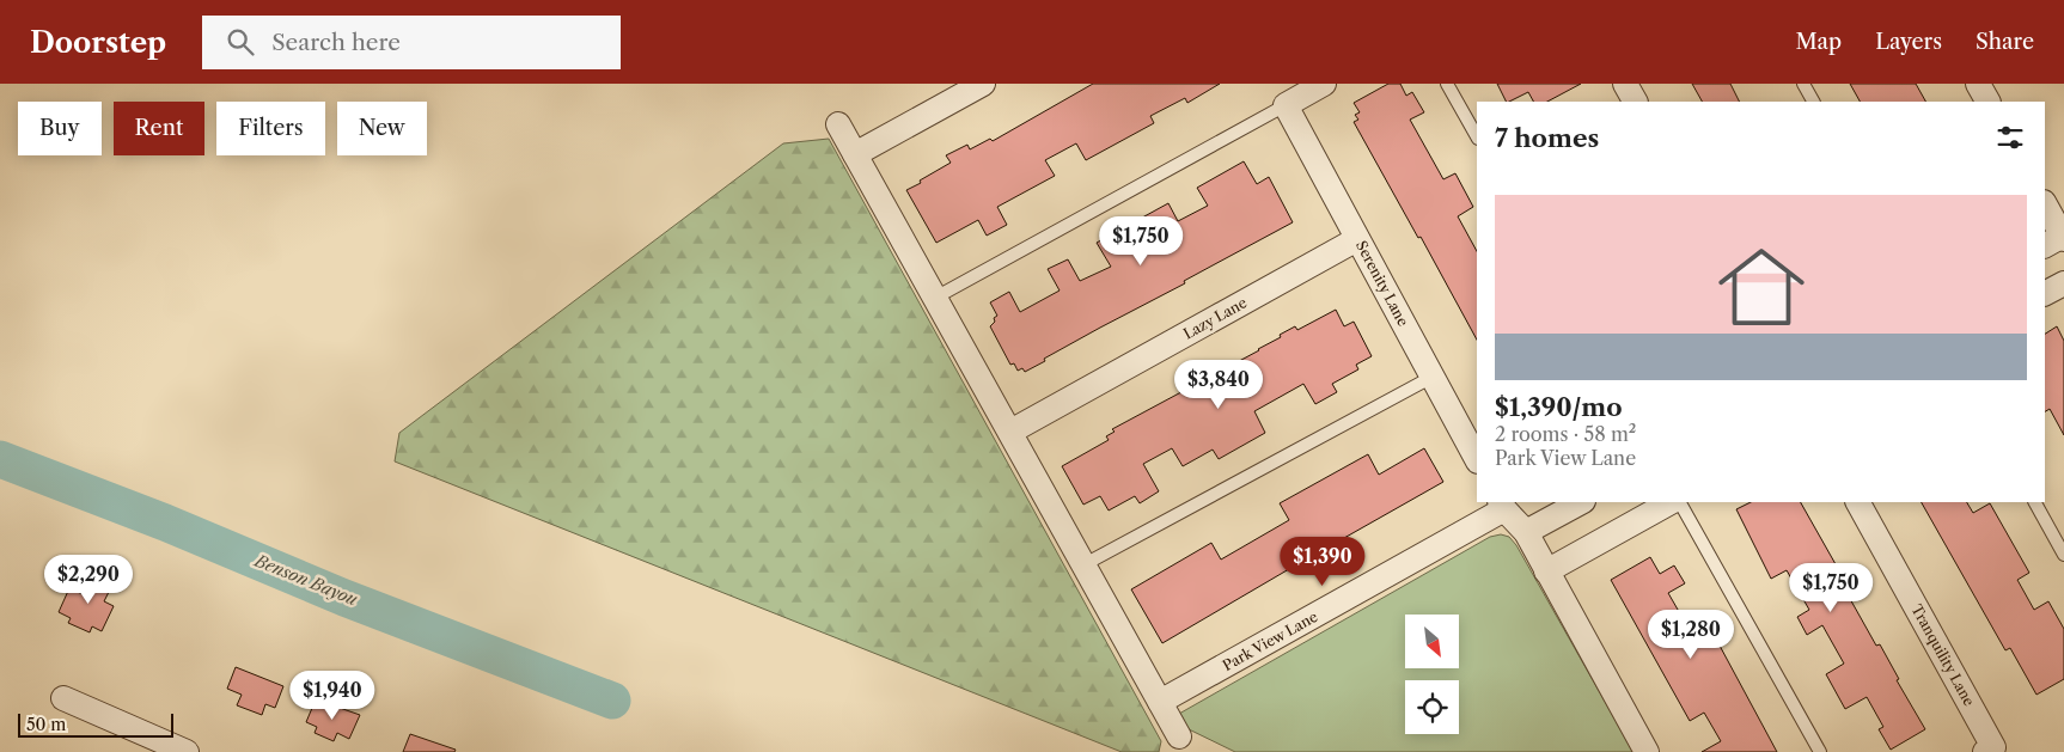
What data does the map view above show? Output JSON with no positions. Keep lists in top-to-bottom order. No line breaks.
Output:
{"streets":{"street":["Serenity Lane","Lazy Lane","Park View Lane","Tranquility Lane"]},"crossings":[["Serenity Lane","Lazy Lane"]],"water":["Benson Bayou"],"scale_bar":"50 m","north":"bottom right","page":{"header":"Doorstep","search":"Search here","nav":["Map","Layers","Share"],"chip":["Buy","Rent","Filters","New"],"heading":"7 homes","list":[{"name":"$1,390/mo","note":"2 rooms · 58 m² · Park View Lane"}],"price":["$1,750","$3,840","$1,390","$2,290","$1,750","$1,280","$1,940"],"scale":"50 m"}}
